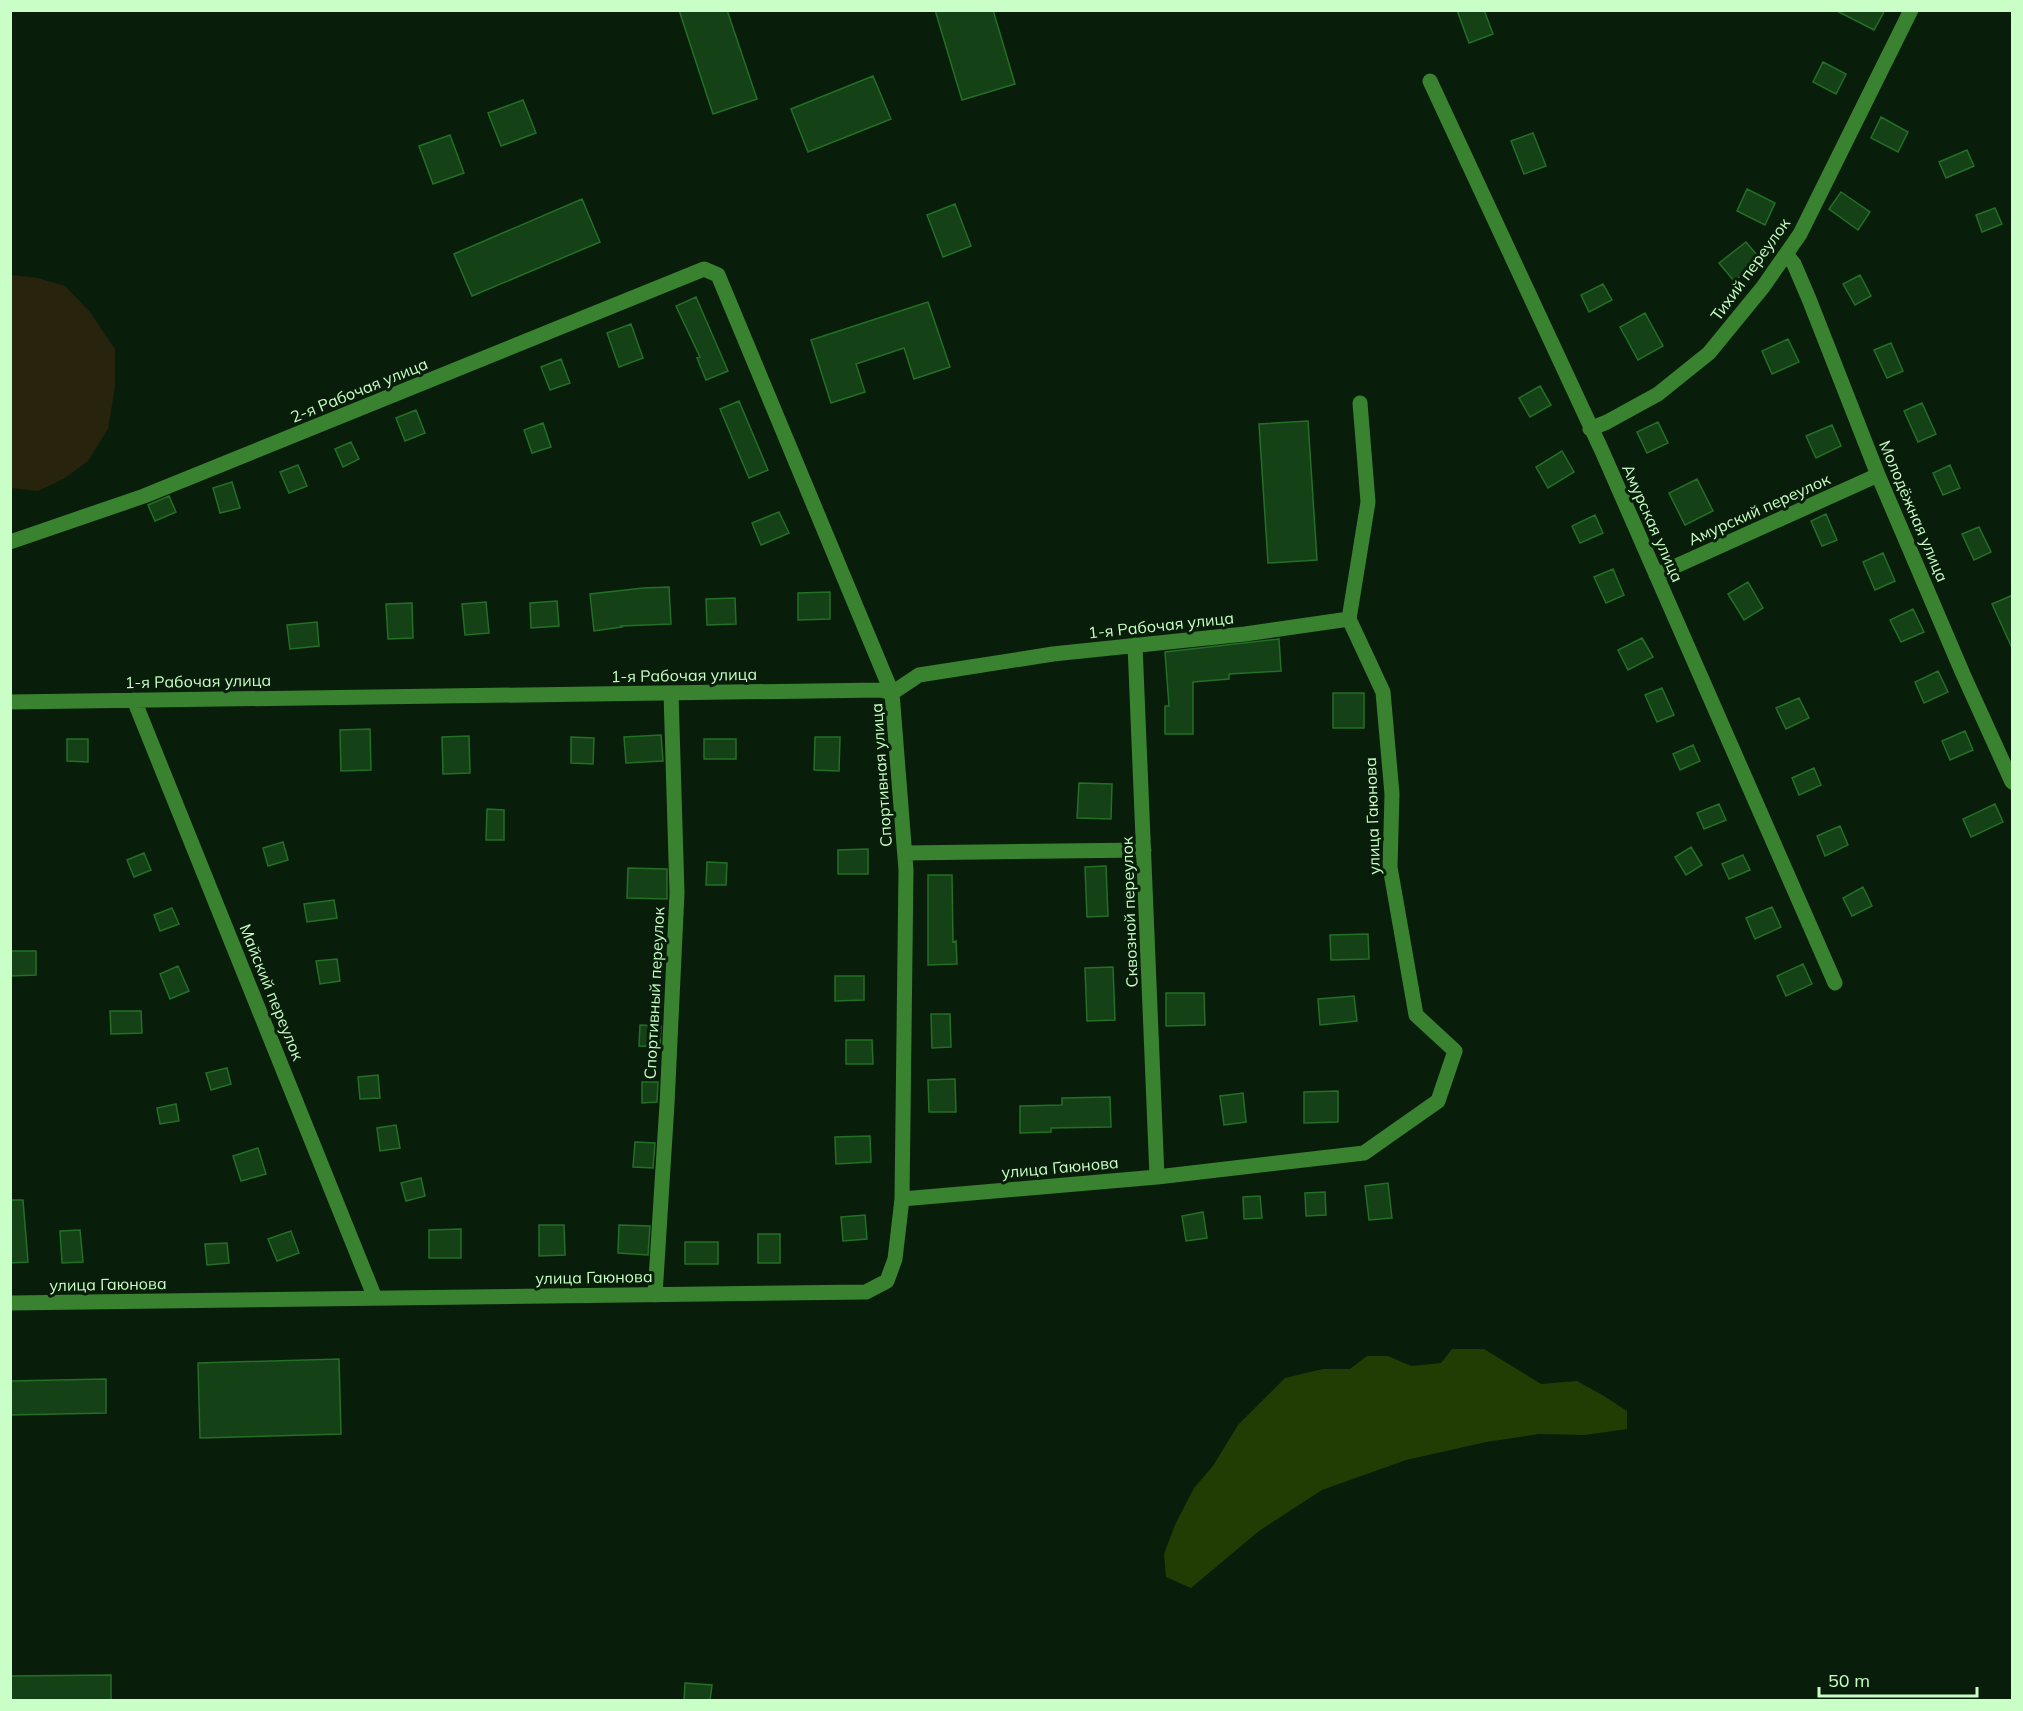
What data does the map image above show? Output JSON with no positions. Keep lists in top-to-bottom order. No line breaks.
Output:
{"streets":{"street":["Тихий переулок","2-я Рабочая улица","Амурский переулок","Молодёжная улица","Амурская улица","1-я Рабочая улица","Спортивная улица","улица Гаюнова","Сквозной переулок","Майский переулок","Спортивный переулок"]},"crossings":[["Тихий переулок","Молодёжная улица"],["Тихий переулок","Амурская улица"],["2-я Рабочая улица","Спортивная улица"],["Амурский переулок","Молодёжная улица"],["Амурский переулок","Амурская улица"],["1-я Рабочая улица","Спортивная улица"],["1-я Рабочая улица","улица Гаюнова"],["1-я Рабочая улица","Сквозной переулок"],["1-я Рабочая улица","Майский переулок"],["1-я Рабочая улица","Спортивный переулок"],["Спортивная улица","улица Гаюнова"],["улица Гаюнова","Сквозной переулок"],["улица Гаюнова","Майский переулок"],["улица Гаюнова","Спортивный переулок"]],"scale_bar":"50 m"}
